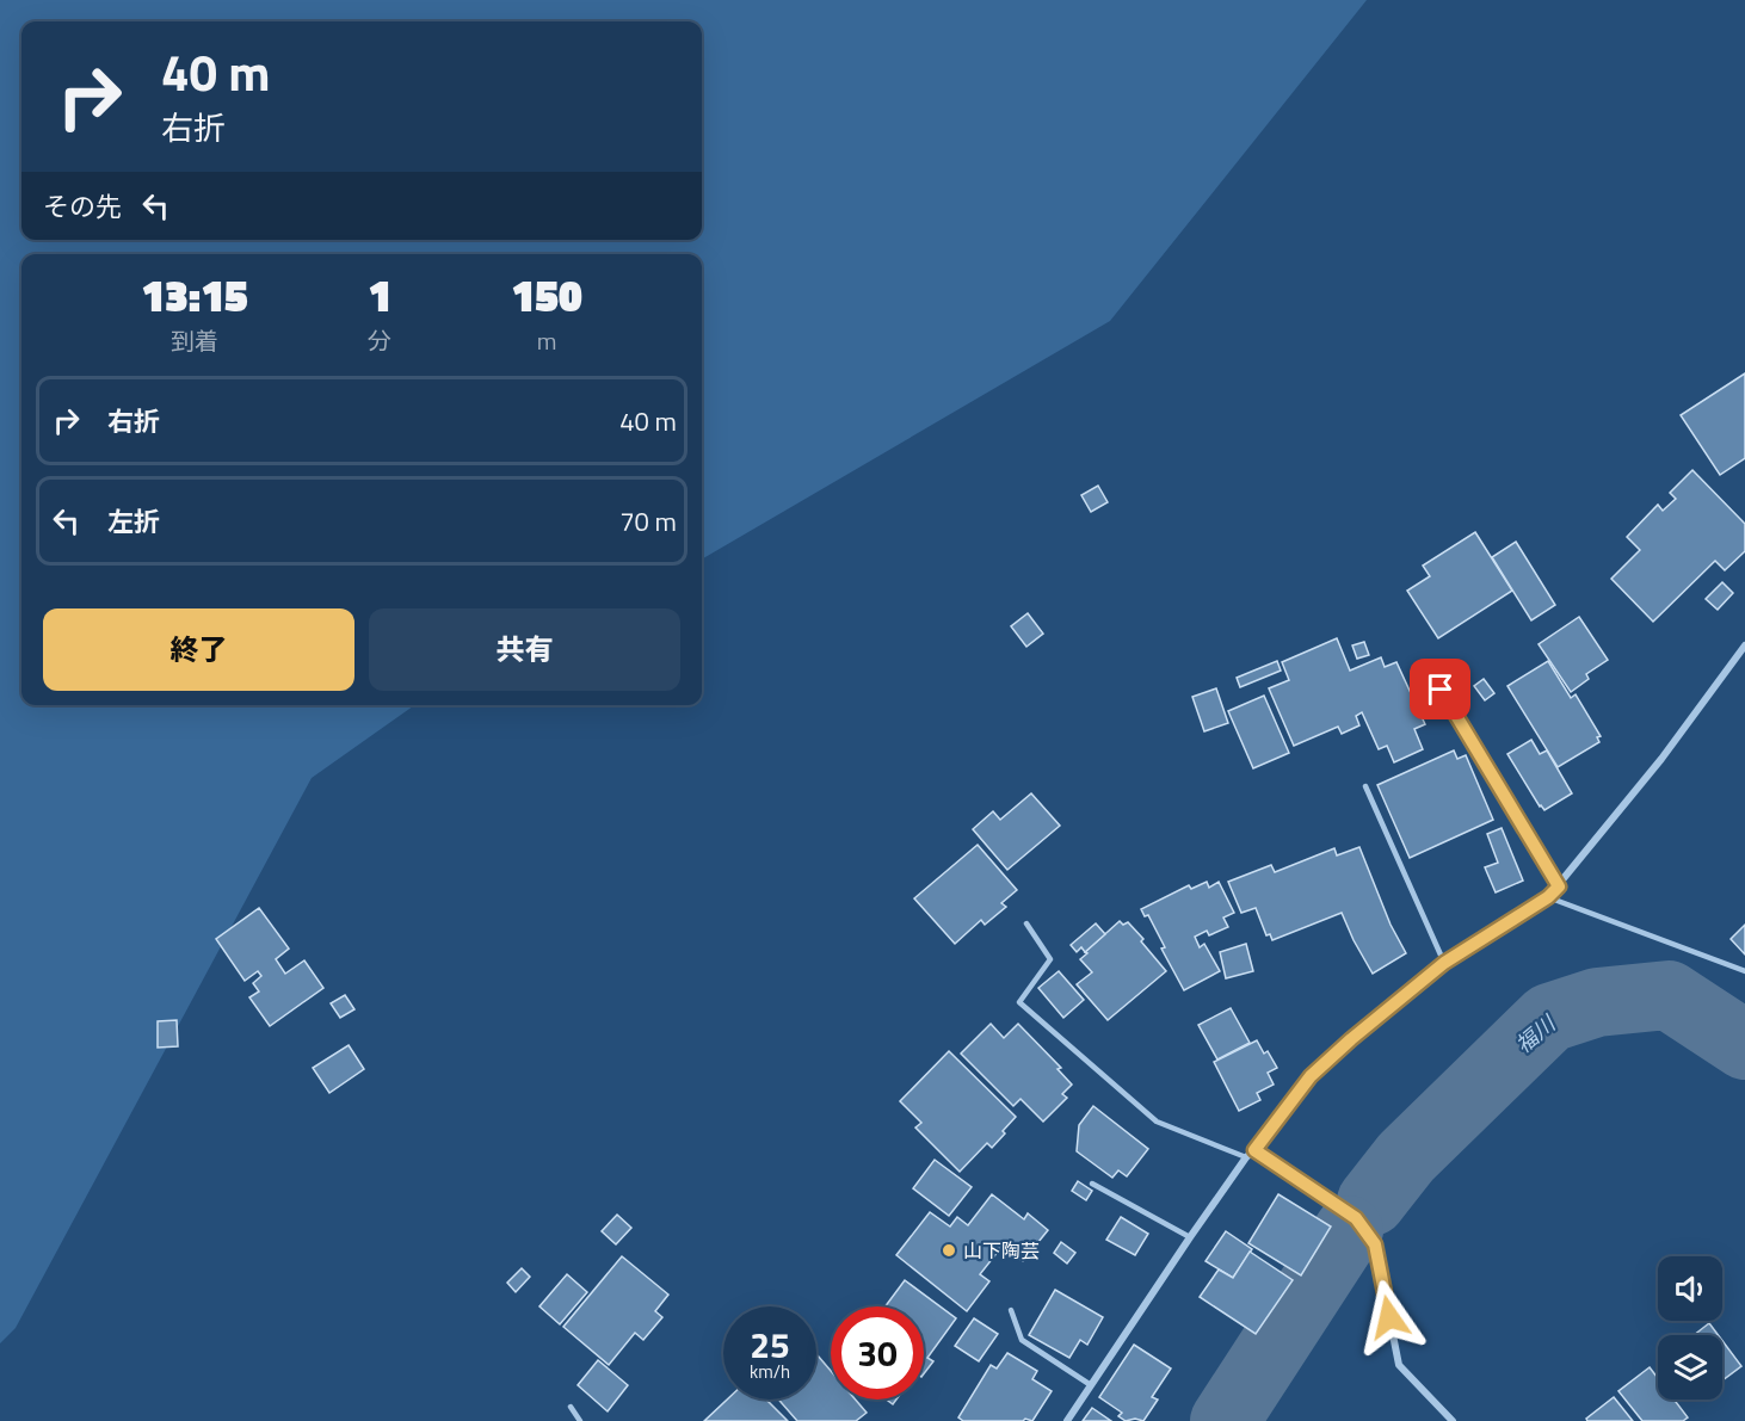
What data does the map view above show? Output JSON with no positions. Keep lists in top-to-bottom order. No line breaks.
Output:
{"water":["福川"],"places":["山下陶芸"],"page":{"turn":["40 m","右折"],"then":"その先","eta":["13:15","到着","1","分","150","m"],"list":[{"name":"右折","value":"40 m"},{"name":"左折","value":"70 m"}],"buttons":["終了","共有"],"speed":"25 km/h","limit":"30"}}
